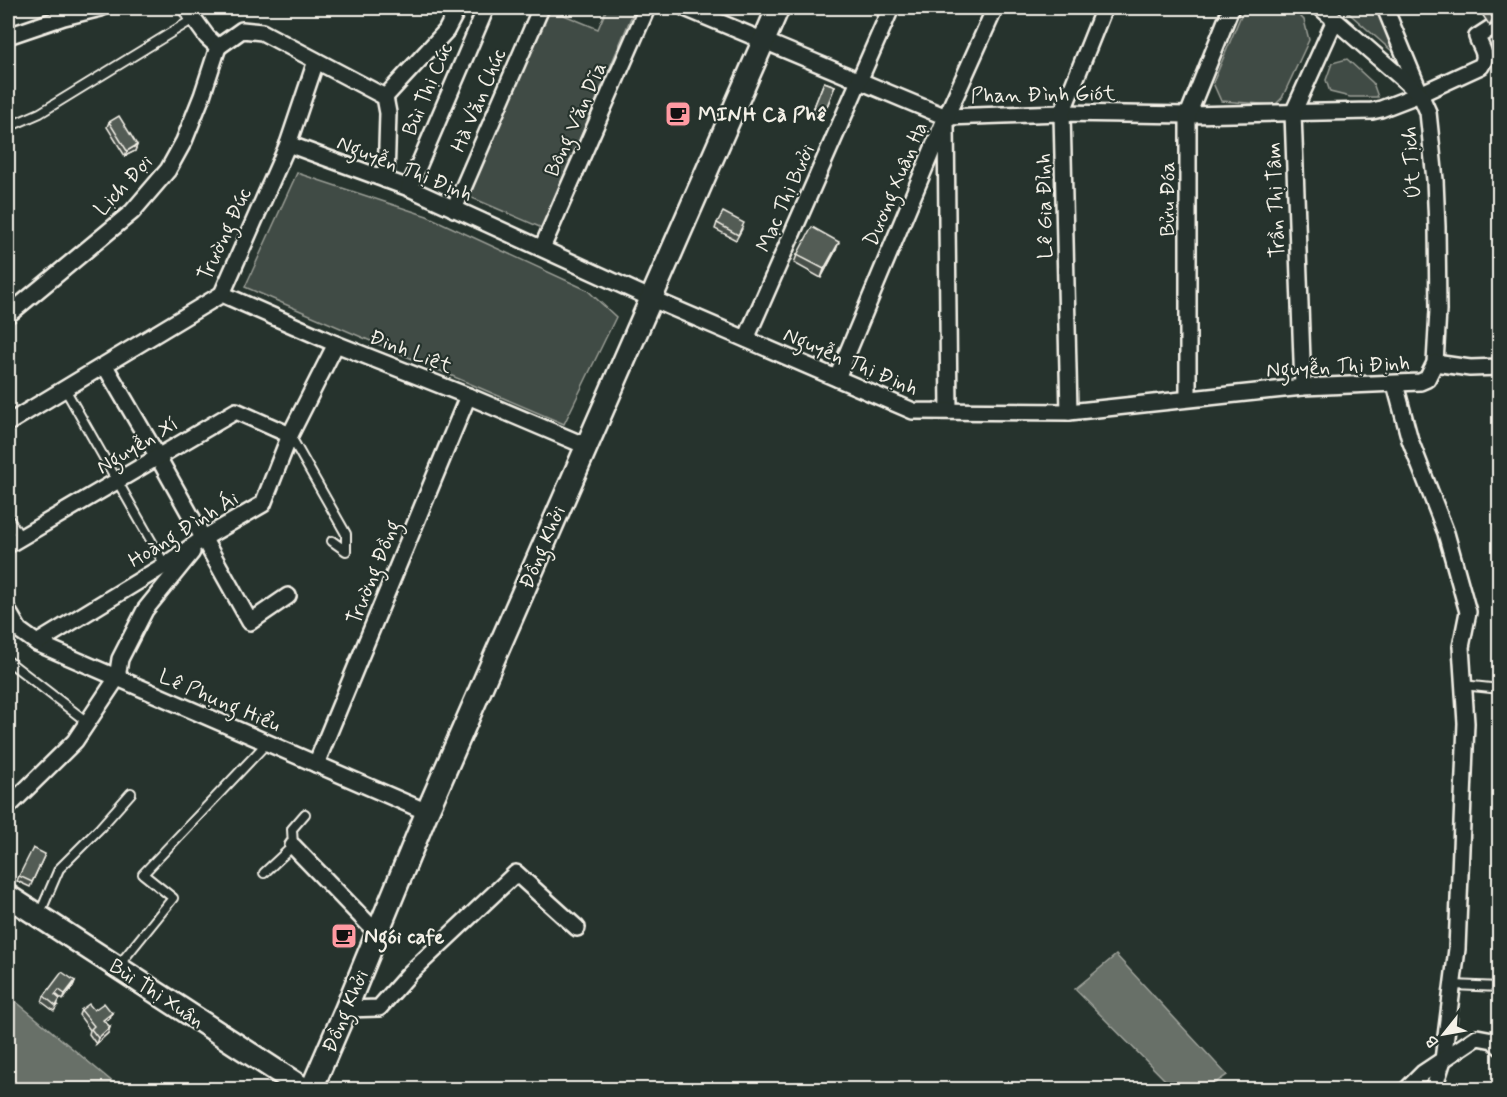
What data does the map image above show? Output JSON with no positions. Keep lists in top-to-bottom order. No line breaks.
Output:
{"streets":{"street":["Bùi Thị Cúc","Phan Đình Giót","Hà Văn Chúc","Bông Văn Dĩa","Út Tịch","Nguyễn Thị Định","Dương Xuân Hạ","Lịch Đợi","Mạc Thị Bưởi","Bửu Đóa","Trần Thị Tâm","Lê Gia Đỉnh","Trường Đúc","Đinh Liệt","Nguyễn Xí","Hoàng Đình Ái","Đồng Khởi","Trường Đồng","Lê Phụng Hiểu","Bùi Thị Xuân"]},"crossings":[["Bùi Thị Cúc","Nguyễn Thị Định"],["Phan Đình Giót","Út Tịch"],["Phan Đình Giót","Dương Xuân Hạ"],["Phan Đình Giót","Mạc Thị Bưởi"],["Phan Đình Giót","Bửu Đóa"],["Phan Đình Giót","Trần Thị Tâm"],["Phan Đình Giót","Lê Gia Đỉnh"],["Phan Đình Giót","Đồng Khởi"],["Hà Văn Chúc","Nguyễn Thị Định"],["Bông Văn Dĩa","Nguyễn Thị Định"],["Út Tịch","Nguyễn Thị Định"],["Nguyễn Thị Định","Dương Xuân Hạ"],["Nguyễn Thị Định","Mạc Thị Bưởi"],["Nguyễn Thị Định","Bửu Đóa"],["Nguyễn Thị Định","Trần Thị Tâm"],["Nguyễn Thị Định","Lê Gia Đỉnh"],["Nguyễn Thị Định","Trường Đúc"],["Nguyễn Thị Định","Đồng Khởi"],["Trường Đúc","Đinh Liệt"],["Đinh Liệt","Hoàng Đình Ái"],["Đinh Liệt","Đồng Khởi"],["Đinh Liệt","Trường Đồng"],["Nguyễn Xí","Hoàng Đình Ái"],["Hoàng Đình Ái","Lê Phụng Hiểu"],["Đồng Khởi","Lê Phụng Hiểu"],["Trường Đồng","Lê Phụng Hiểu"]],"places":{"cafe":["MINH Cà Phê","Ngói cafe"]},"north":"bottom left"}
